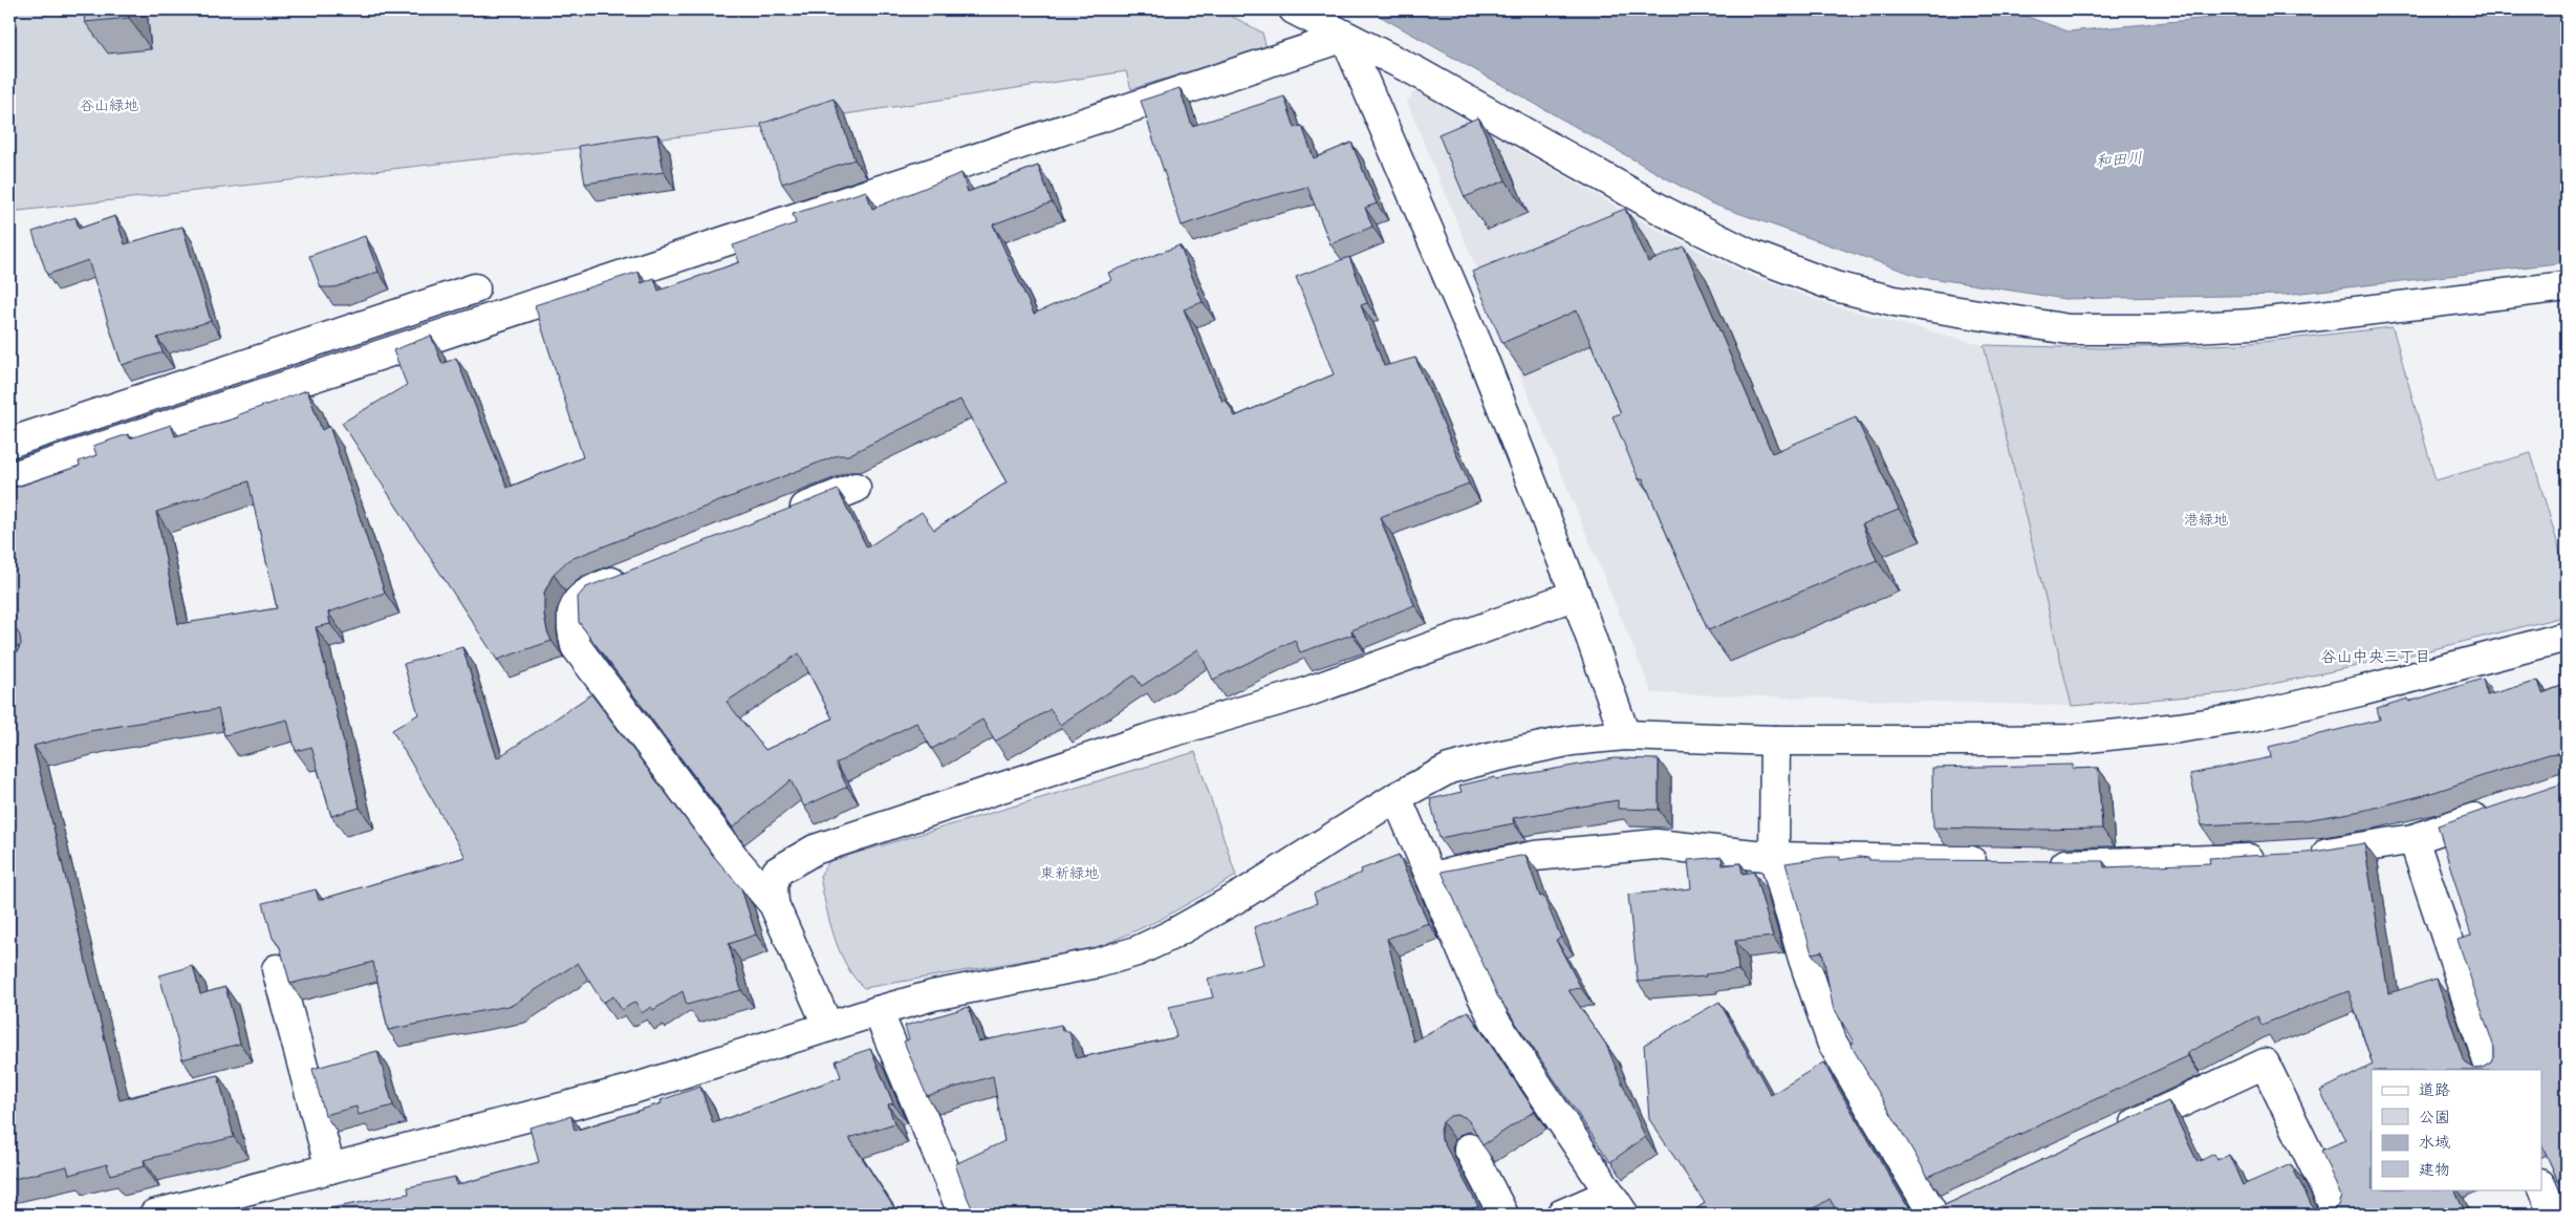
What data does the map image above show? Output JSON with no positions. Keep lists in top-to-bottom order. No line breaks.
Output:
{"districts":["谷山中央三丁目"],"water":["和田川"],"parks":["谷山緑地","港緑地","東新緑地"],"legend":["道路","公園","水域","建物"]}
